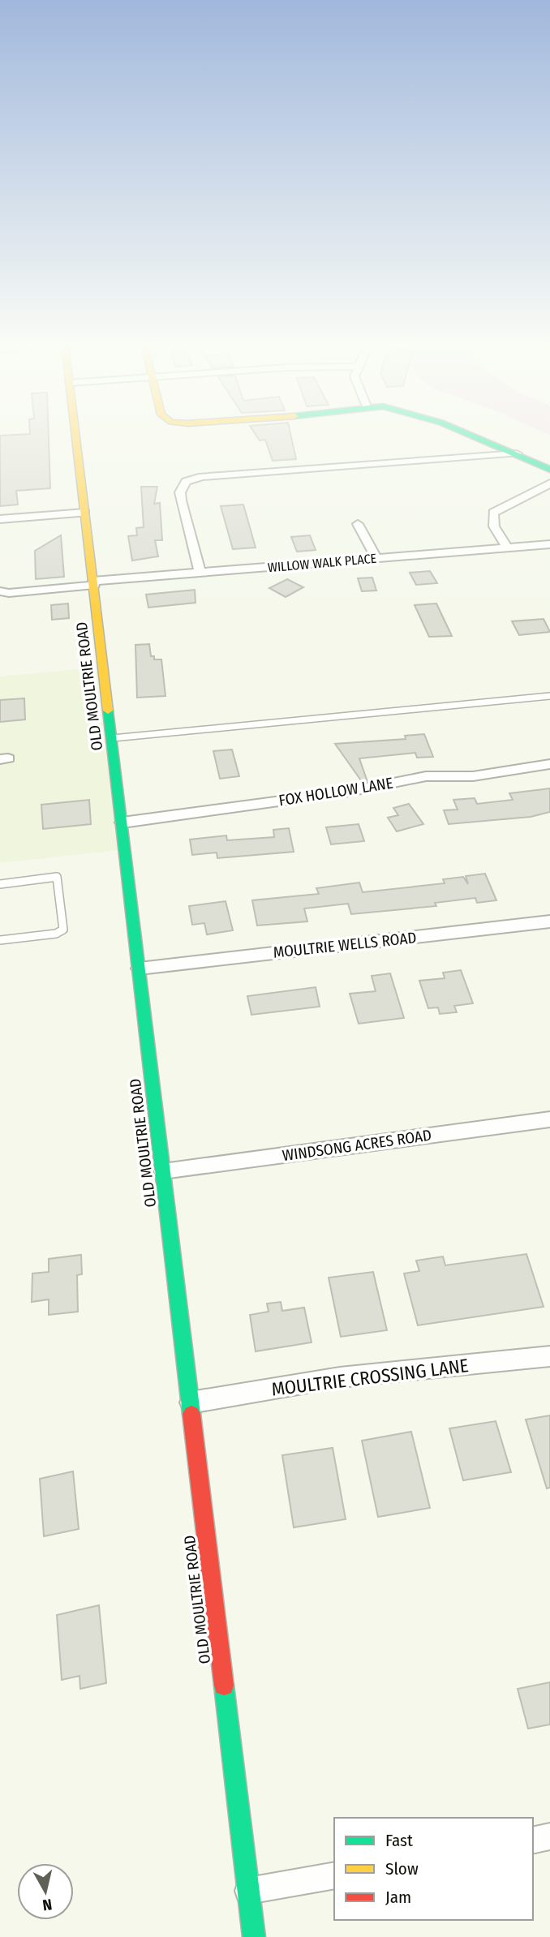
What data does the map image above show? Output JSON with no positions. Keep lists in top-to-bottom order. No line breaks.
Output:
{"streets":{"main road":["OLD MOULTRIE ROAD"],"street":["WILLOW WALK PLACE","FOX HOLLOW LANE","MOULTRIE WELLS ROAD","WINDSONG ACRES ROAD","MOULTRIE CROSSING LANE"]},"crossings":[["WILLOW WALK PLACE","OLD MOULTRIE ROAD"],["OLD MOULTRIE ROAD","FOX HOLLOW LANE"],["OLD MOULTRIE ROAD","MOULTRIE WELLS ROAD"],["OLD MOULTRIE ROAD","WINDSONG ACRES ROAD"],["OLD MOULTRIE ROAD","MOULTRIE CROSSING LANE"]],"legend":["Fast","Slow","Jam"],"north":"bottom"}
